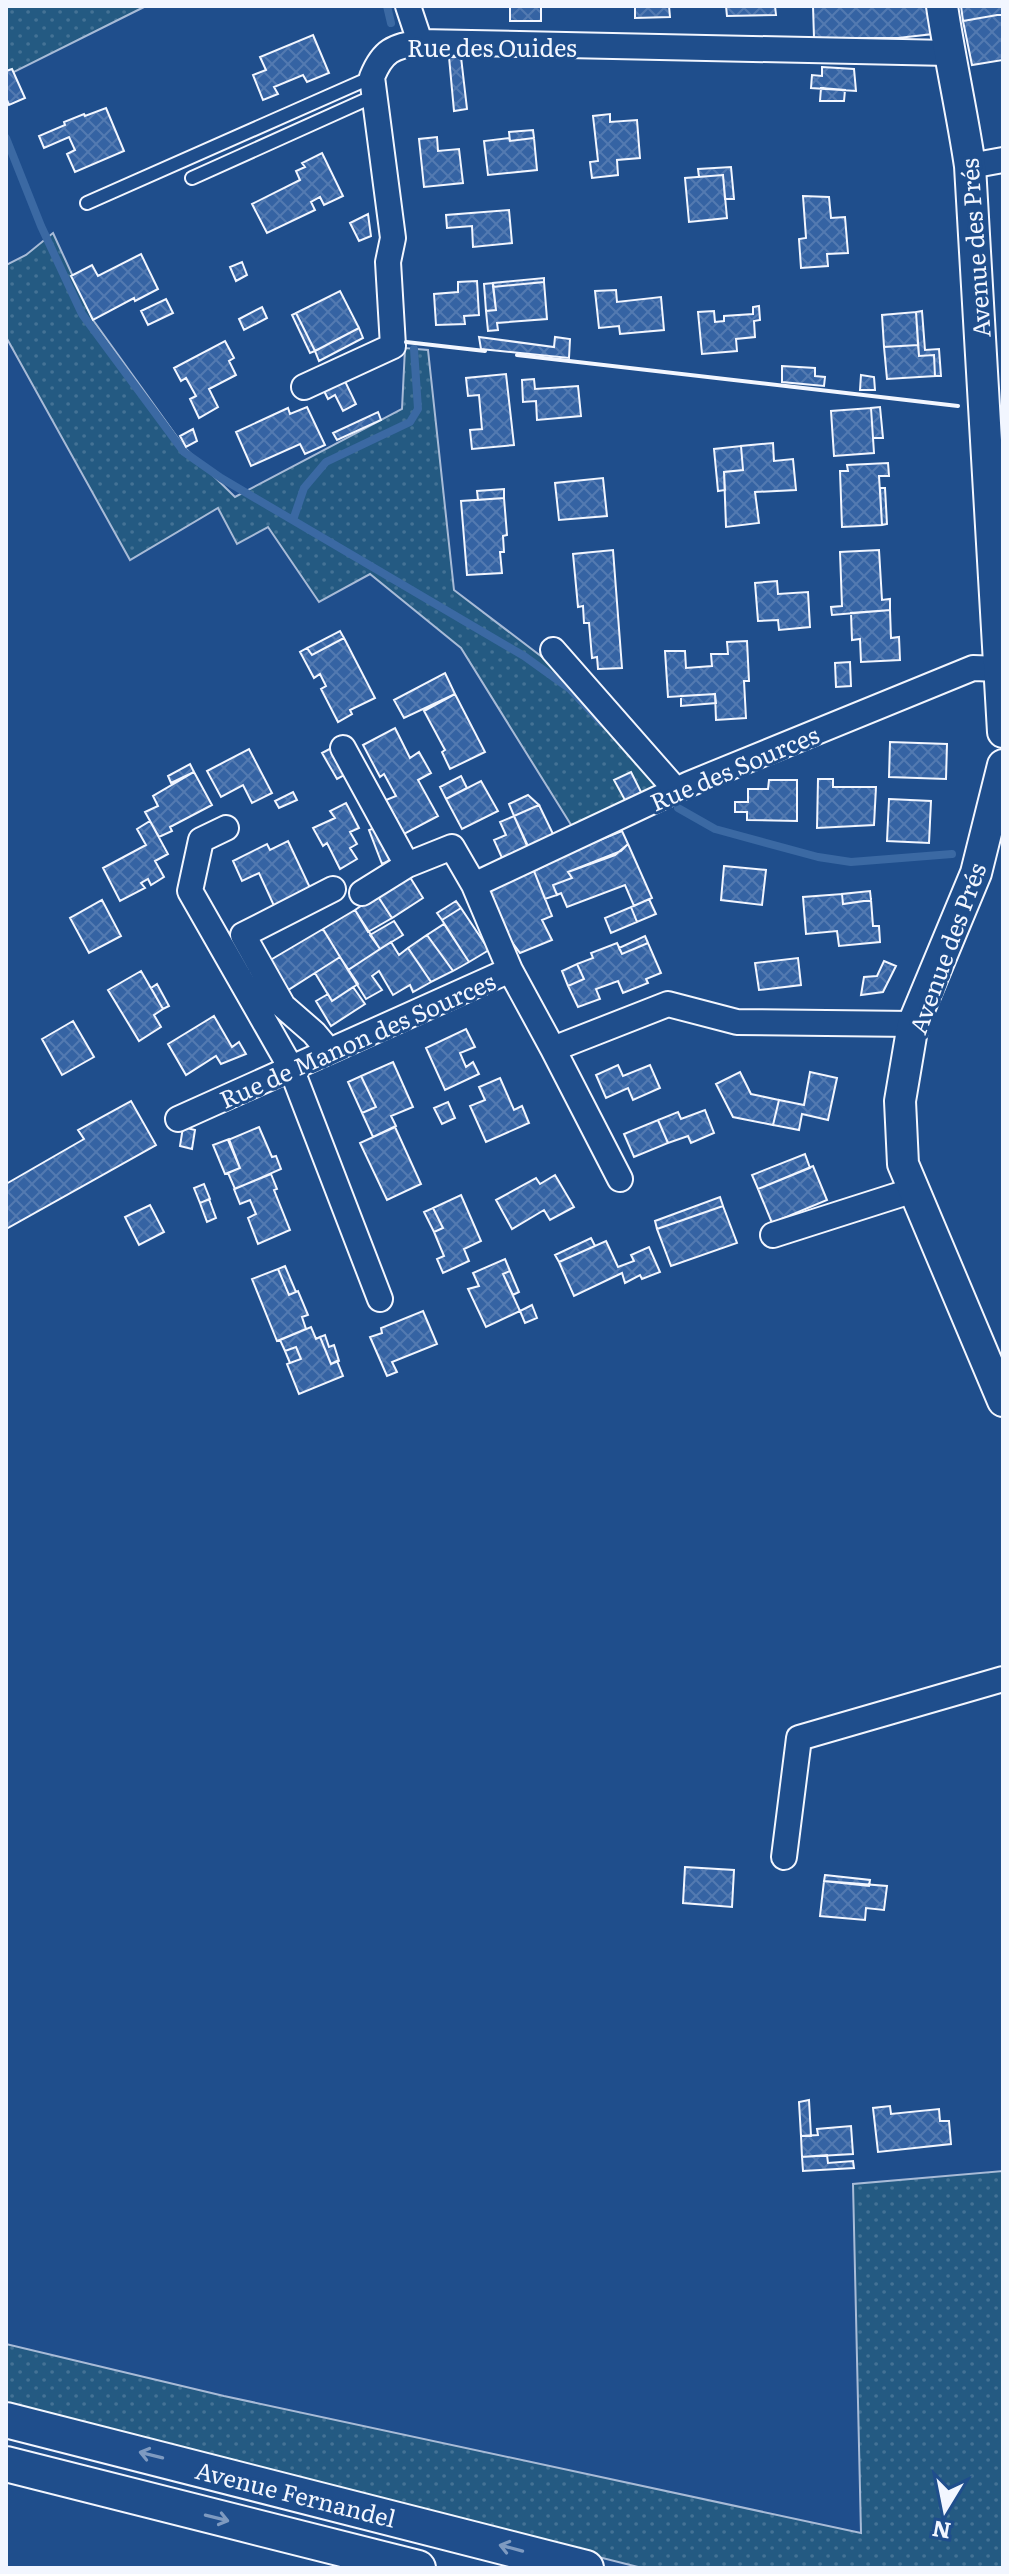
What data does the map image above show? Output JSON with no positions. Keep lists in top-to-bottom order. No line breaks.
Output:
{"streets":{"main road":["Avenue Fernandel"],"street":["Rue des Ouides","Avenue des Prés","Rue des Sources","Rue de Manon des Sources"]},"crossings":[["Rue des Ouides","Avenue des Prés"],["Avenue des Prés","Rue des Sources"]],"north":"bottom"}
